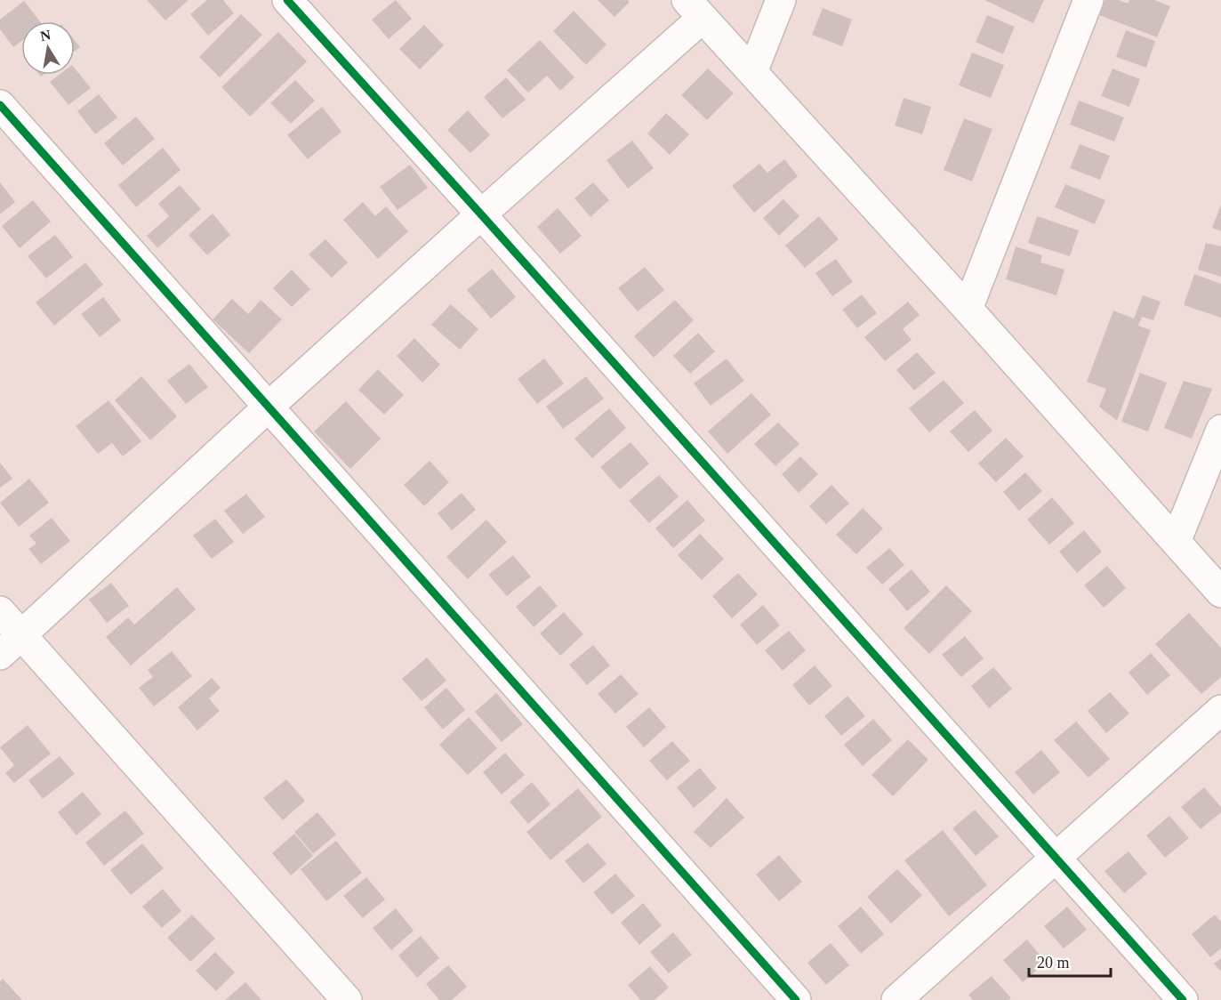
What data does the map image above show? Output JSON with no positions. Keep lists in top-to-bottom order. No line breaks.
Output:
{"scale_bar":"20 m","north":"top"}
